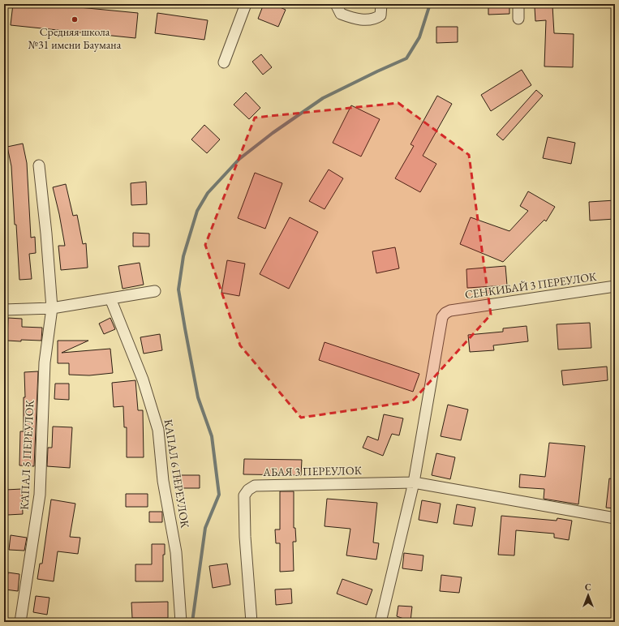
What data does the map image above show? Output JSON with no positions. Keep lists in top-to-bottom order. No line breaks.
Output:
{"streets":{"street":["СЕНКИБАЙ 3 ПЕРЕУЛОК","КАПАЛ 5 ПЕРЕУЛОК","АБАЯ 3 ПЕРЕУЛОК","КАПАЛ 6 ПЕРЕУЛОК"]},"crossings":[["СЕНКИБАЙ 3 ПЕРЕУЛОК","АБАЯ 3 ПЕРЕУЛОК"]],"places":["Средняя школа №31 имени Баумана"],"north":"top"}
